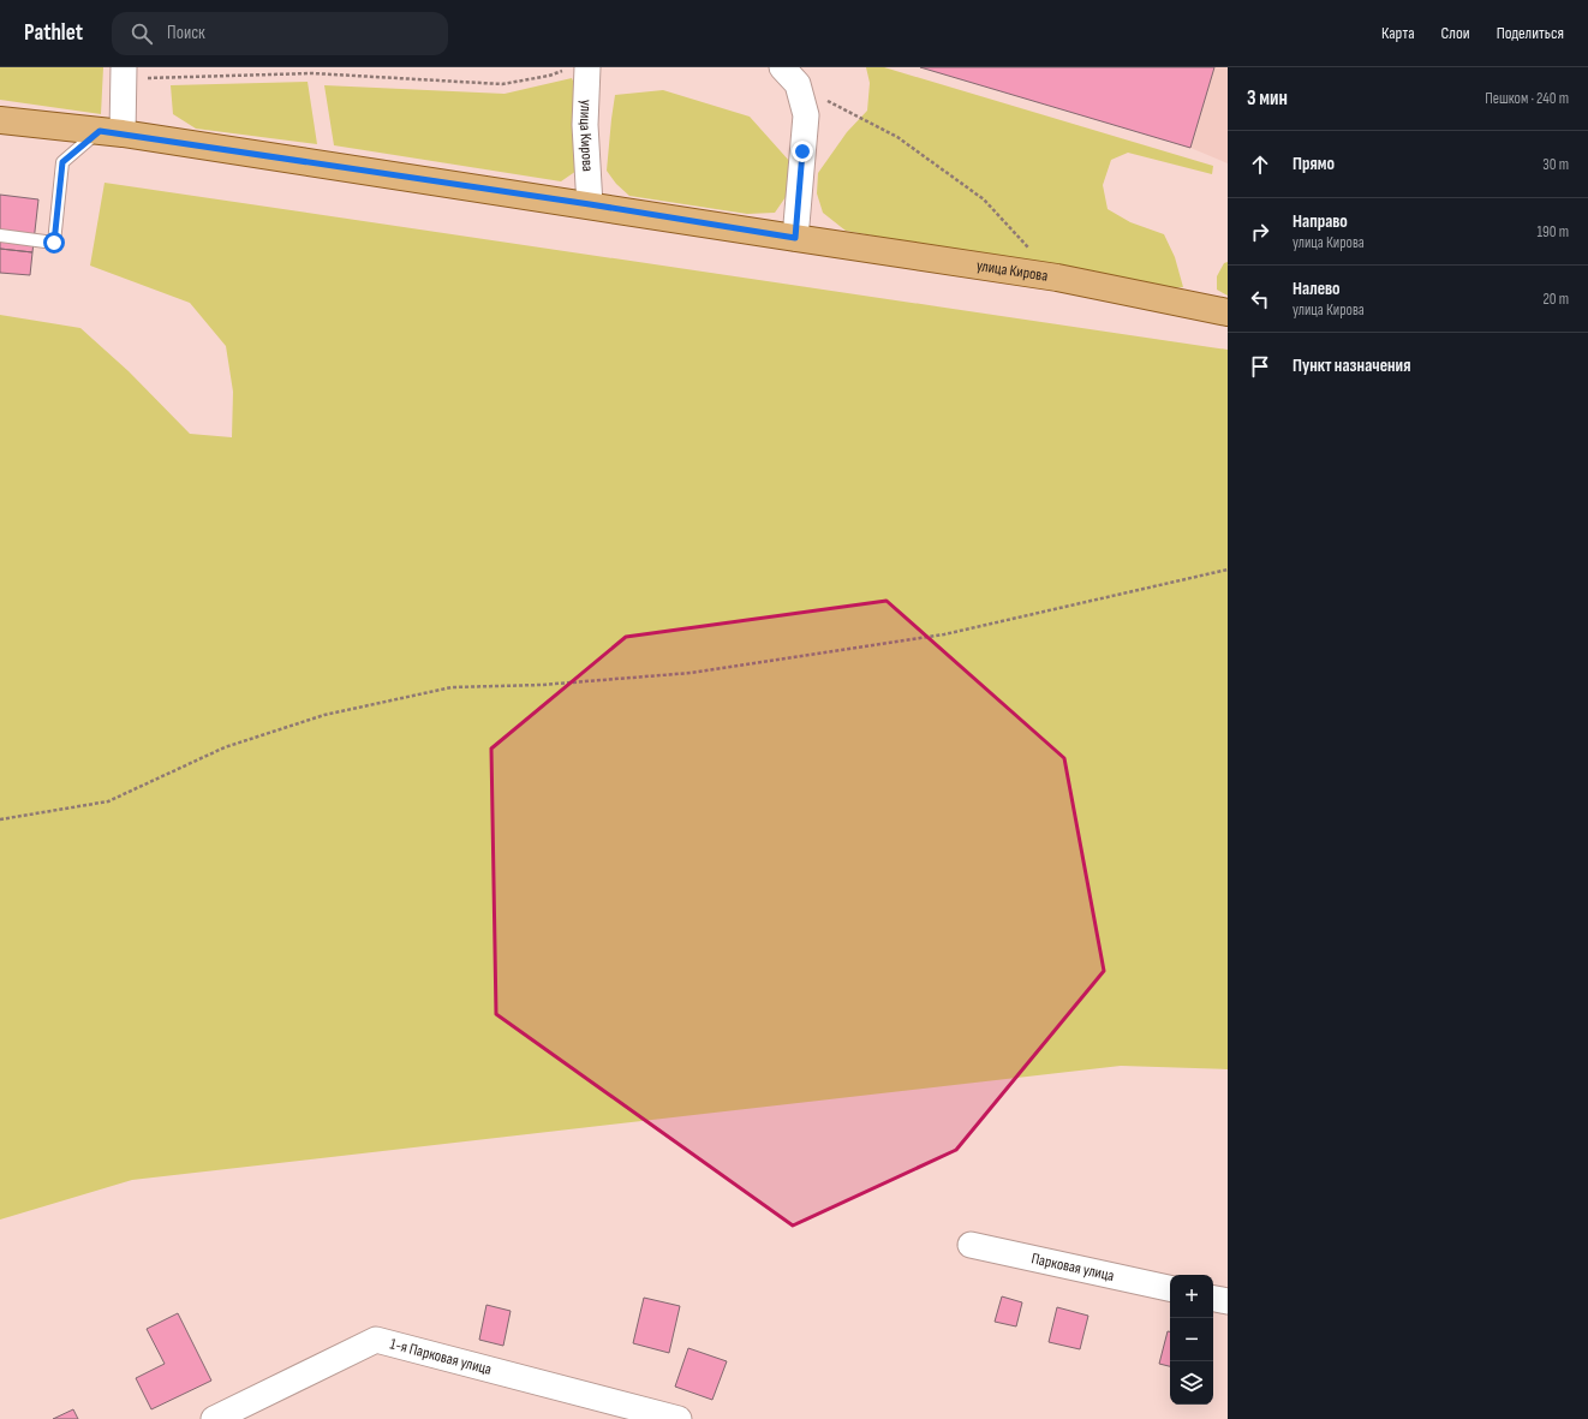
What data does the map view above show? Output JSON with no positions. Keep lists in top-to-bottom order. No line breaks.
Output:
{"streets":{"main road":["улица Кирова"],"street":["Парковая улица","1-я Парковая улица"]},"page":{"header":"Pathlet","search":"Поиск","nav":["Карта","Слои","Поделиться"],"heading":["3 мин","Пешком · 240 m"],"list":[["Прямо","30 m"],["Направо","улица Кирова","190 m"],["Налево","улица Кирова","20 m"],"Пункт назначения"],"map_buttons":["+","−"]}}
